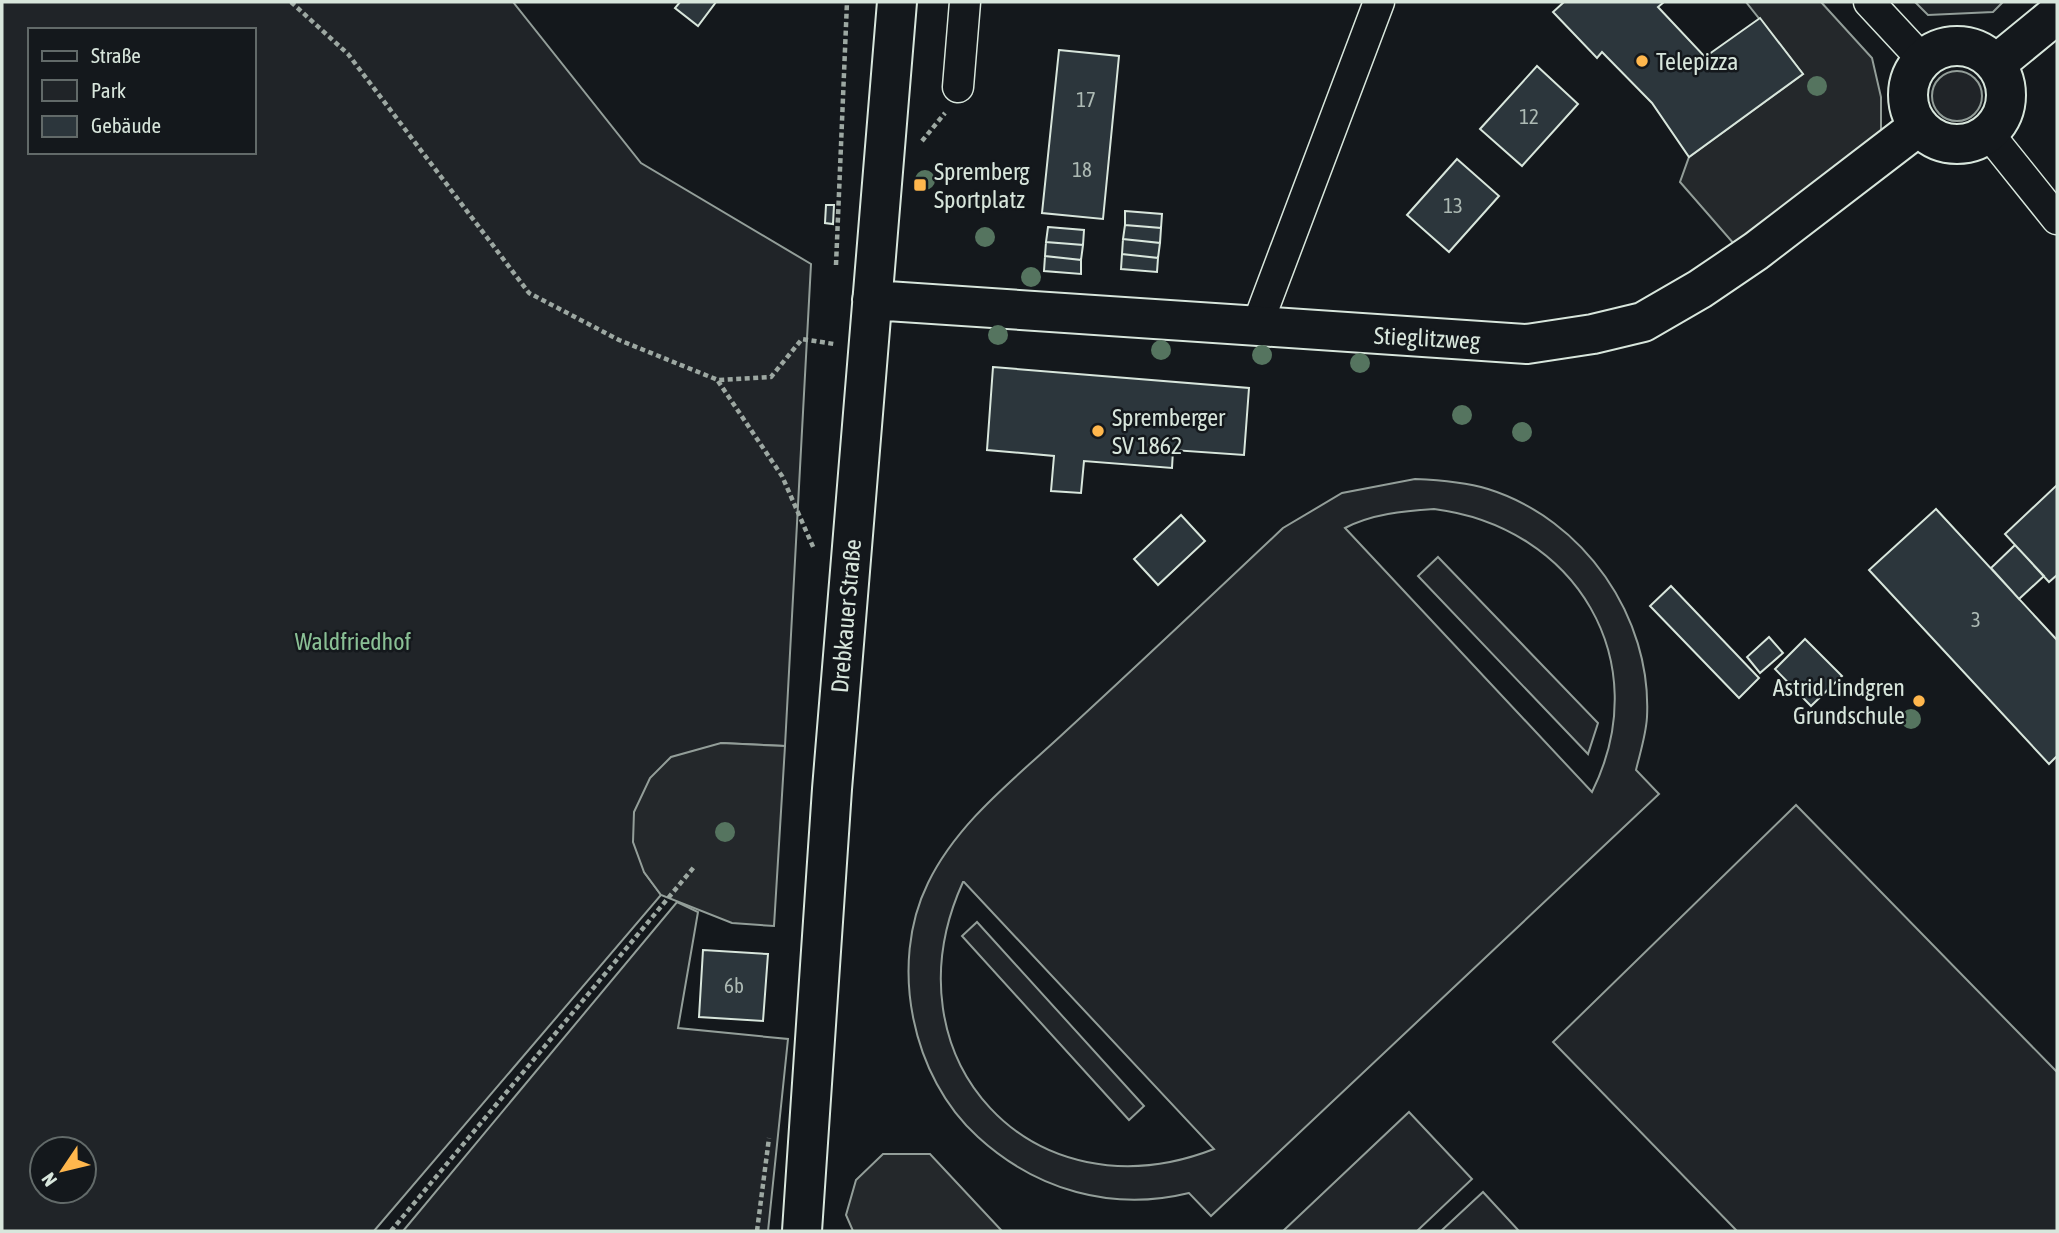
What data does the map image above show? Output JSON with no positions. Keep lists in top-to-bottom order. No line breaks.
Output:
{"streets":{"street":["Stieglitzweg","Drebkauer Straße"]},"crossings":[["Stieglitzweg","Drebkauer Straße"]],"parks":["Waldfriedhof"],"places":{"other":["Telepizza","Spremberger SV 1862","Astrid Lindgren Grundschule"],"transit":["Spremberg Sportplatz"]},"house_numbers":["17","12","18","13","3","6b"],"legend":["Straße","Park","Gebäude"],"north":"bottom left"}
